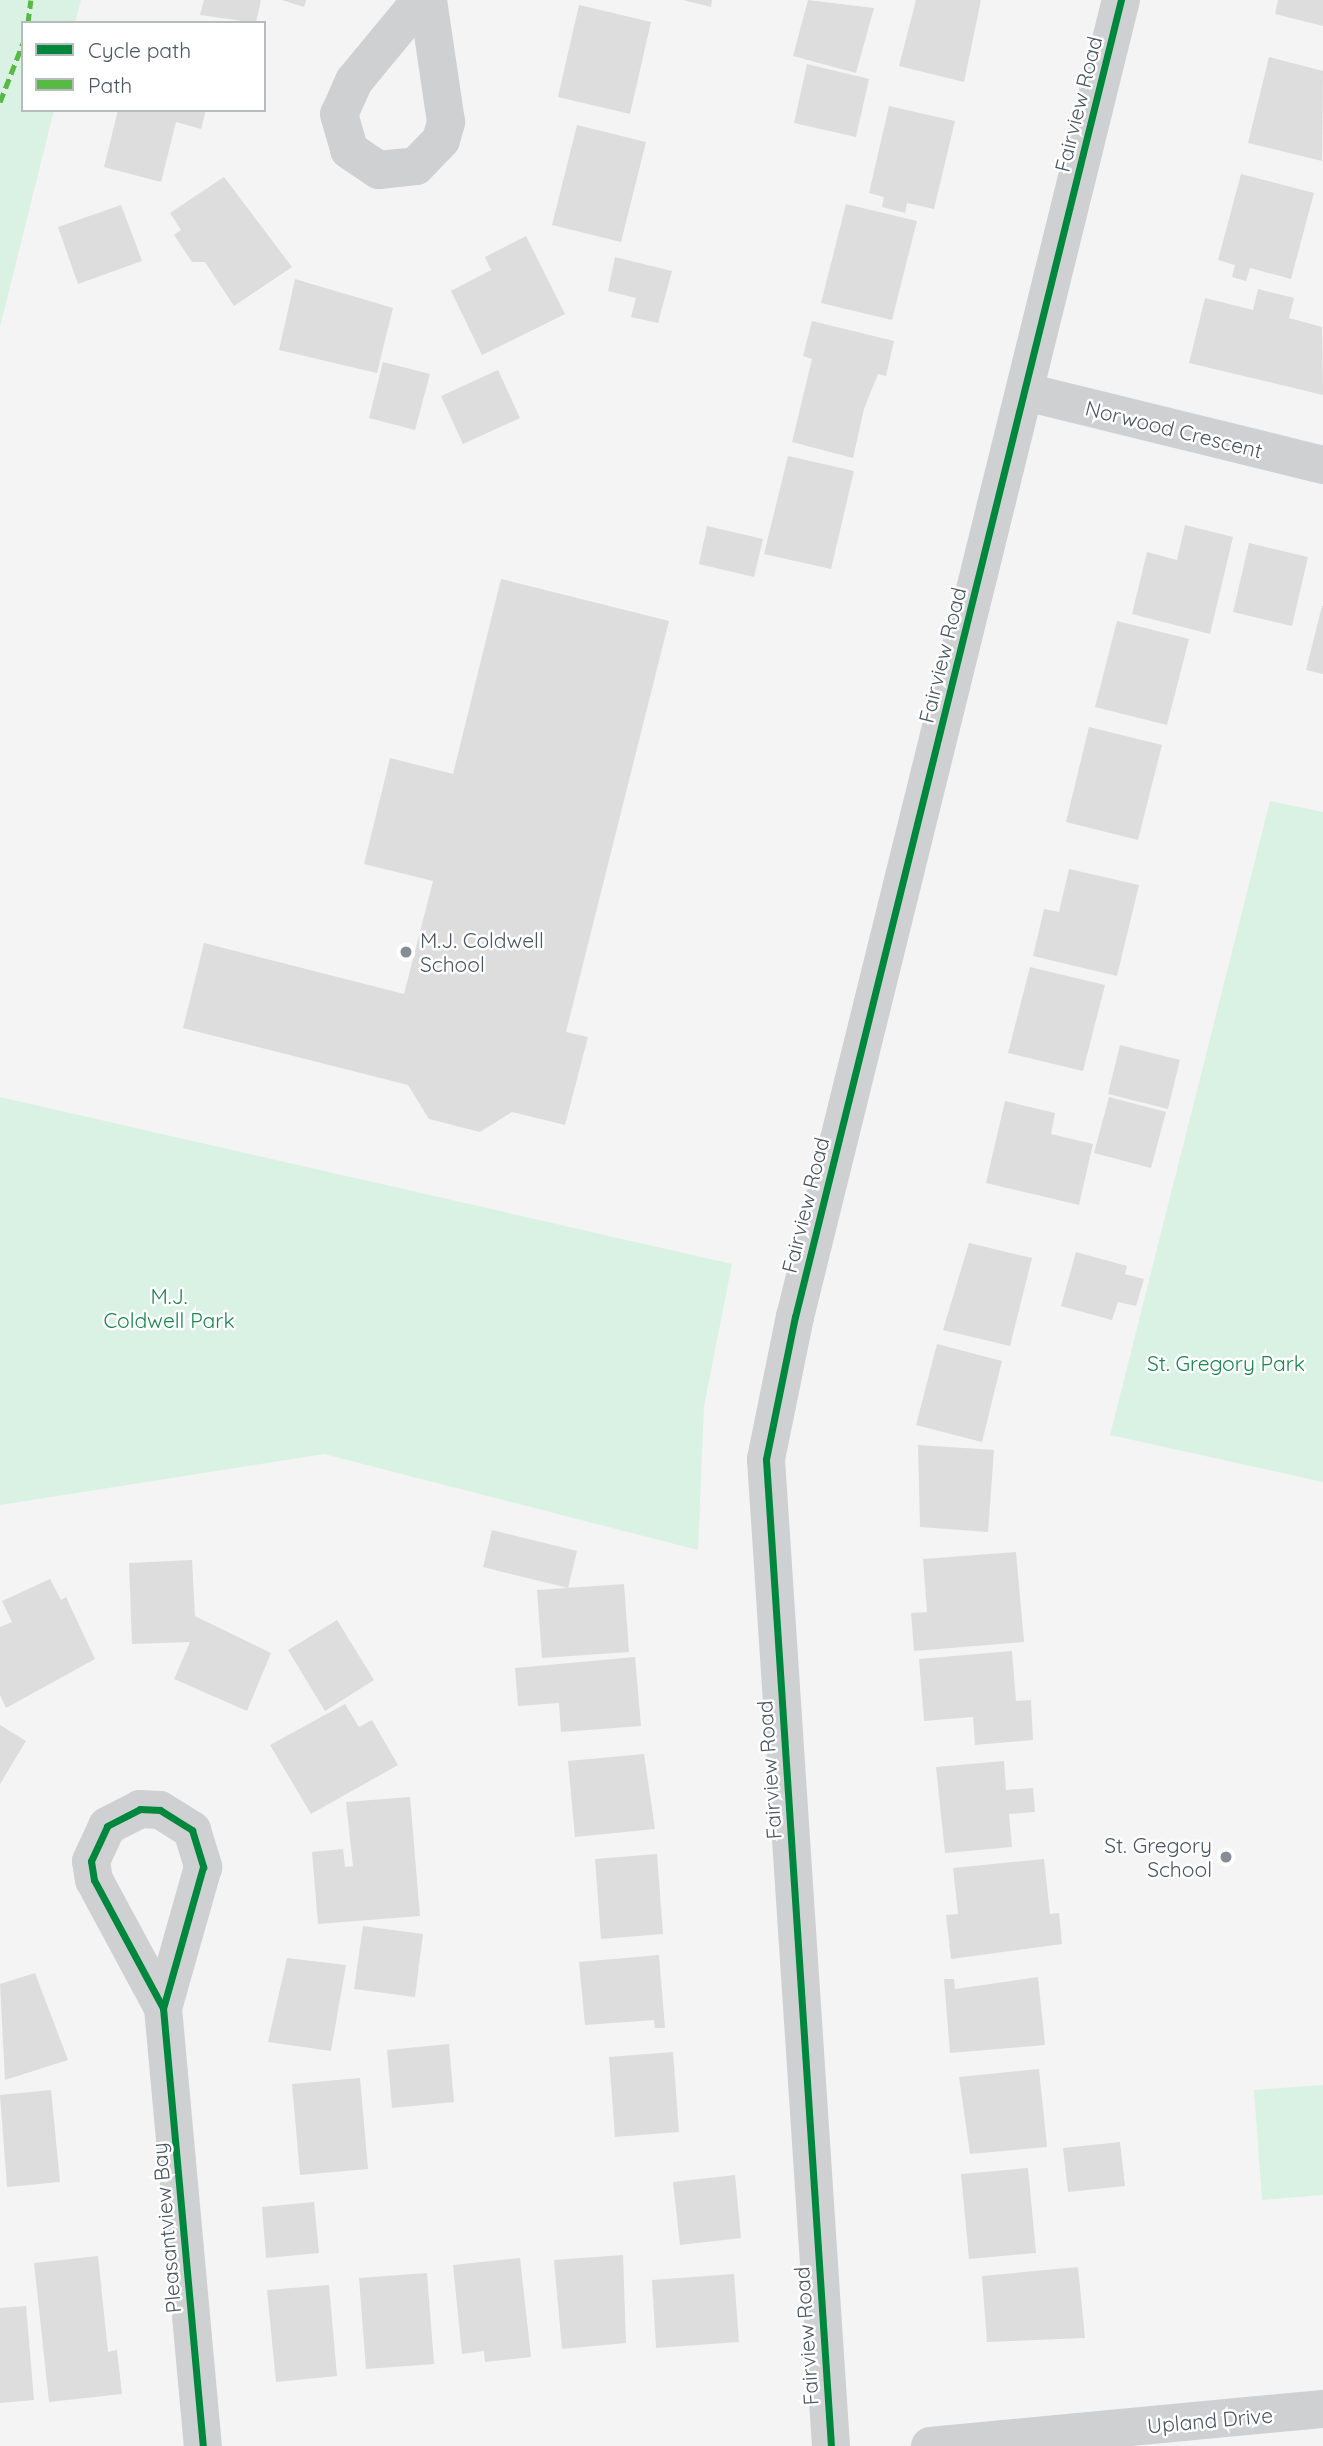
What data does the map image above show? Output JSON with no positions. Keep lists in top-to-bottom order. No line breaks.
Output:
{"streets":{"street":["Fairview Road","Norwood Crescent","Pleasantview Bay","Upland Drive"]},"crossings":[["Fairview Road","Norwood Crescent"]],"parks":["M.J. Coldwell Park","St. Gregory Park"],"places":["M.J. Coldwell School","St. Gregory School"],"legend":["Cycle path","Path"]}
